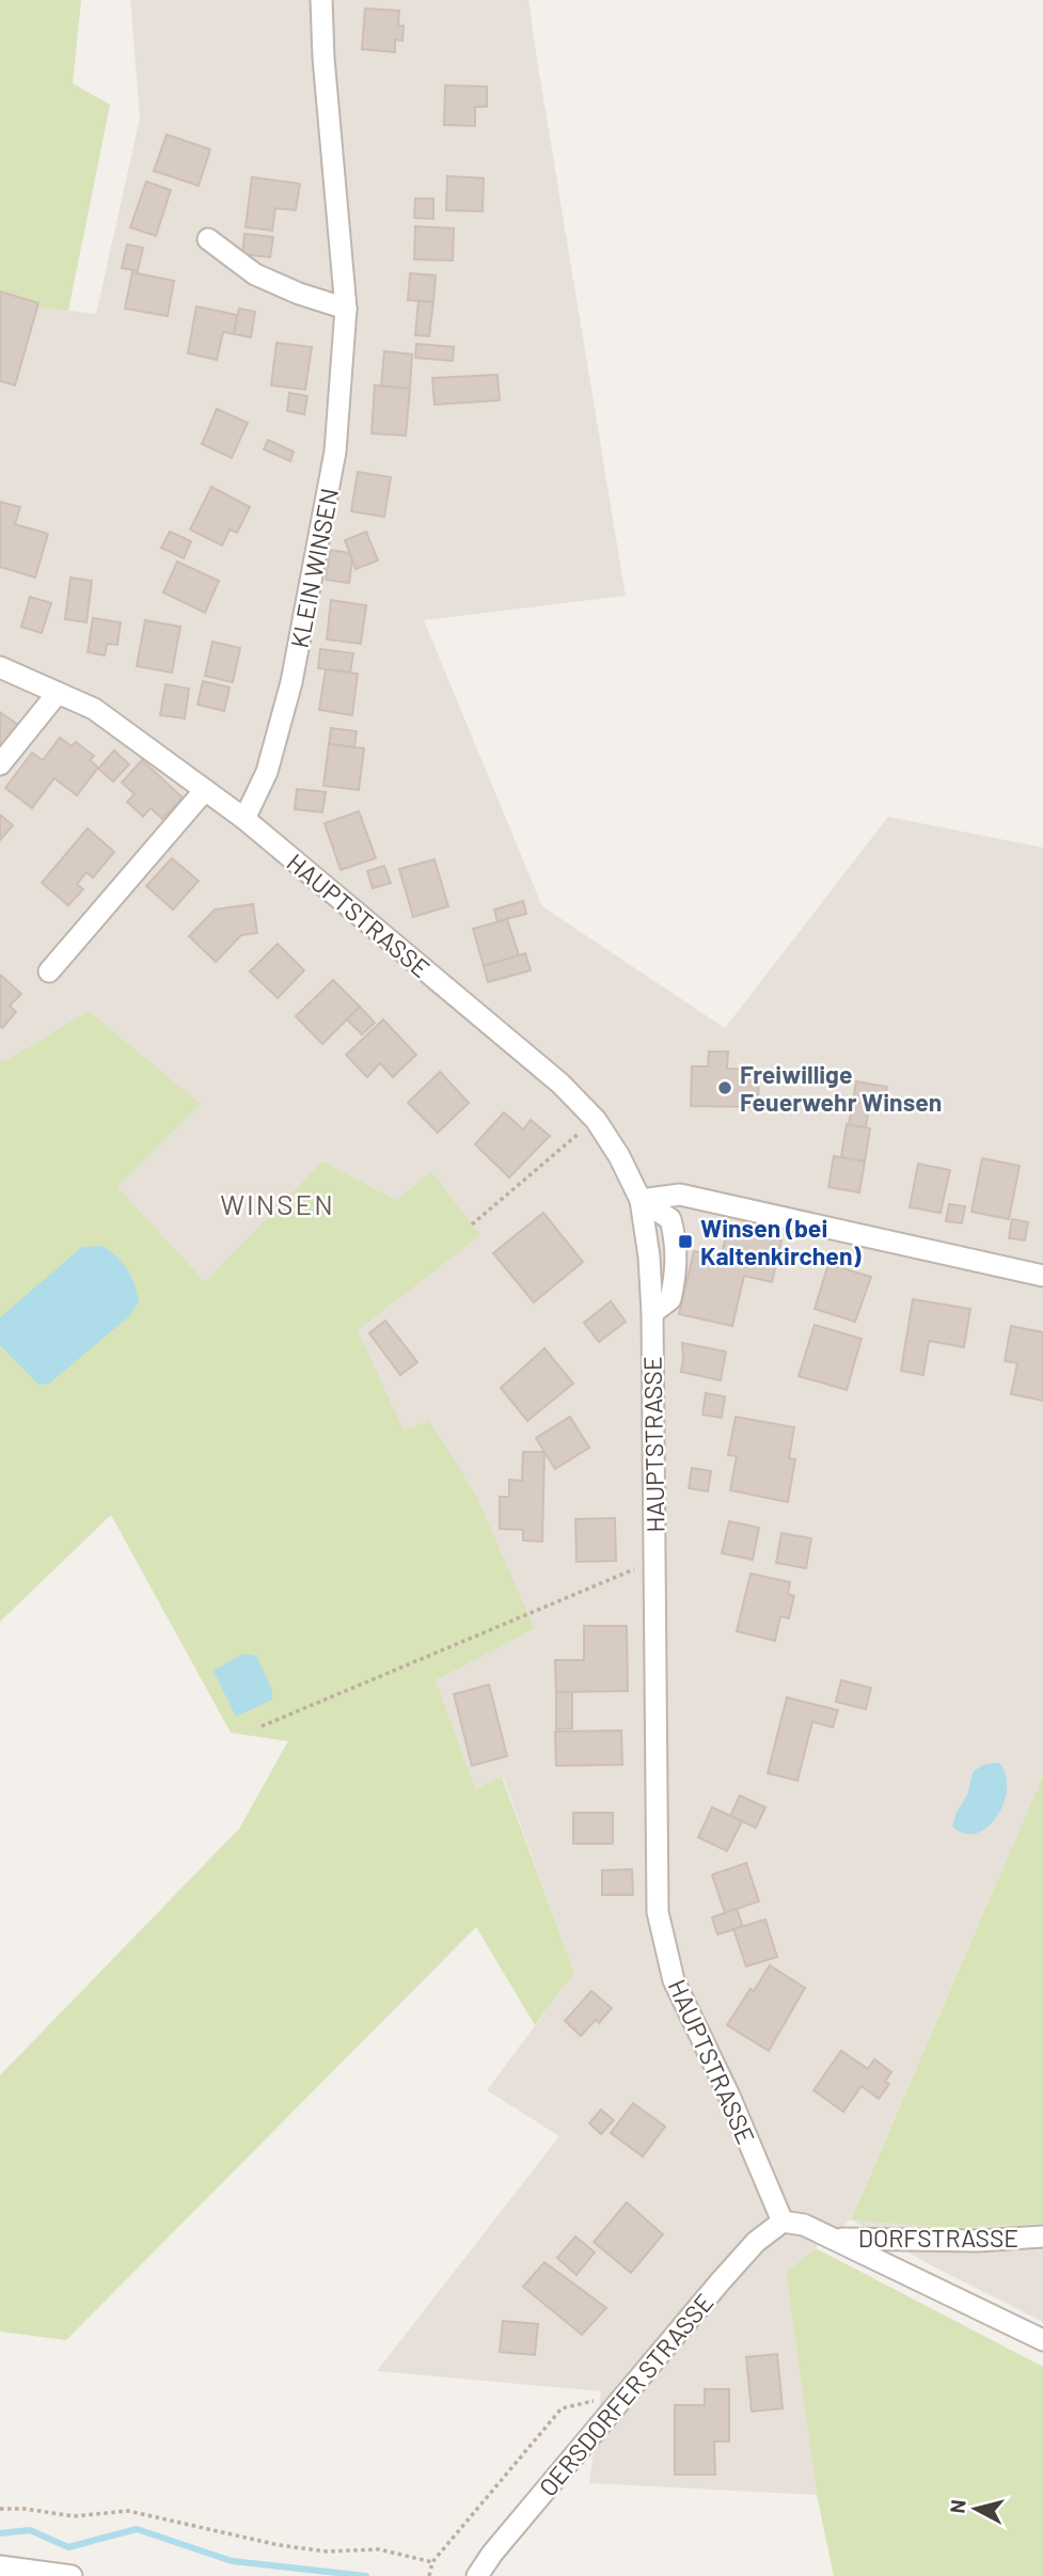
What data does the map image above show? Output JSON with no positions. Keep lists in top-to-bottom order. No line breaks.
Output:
{"streets":{"street":["KLEIN WINSEN","HAUPTSTRASSE","DORFSTRASSE","OERSDORFER STRASSE"]},"crossings":[["KLEIN WINSEN","HAUPTSTRASSE"],["HAUPTSTRASSE","OERSDORFER STRASSE"]],"districts":["WINSEN"],"places":{"other":["Freiwillige Feuerwehr Winsen"],"transit":["Winsen (bei Kaltenkirchen)"]},"north":"left"}
